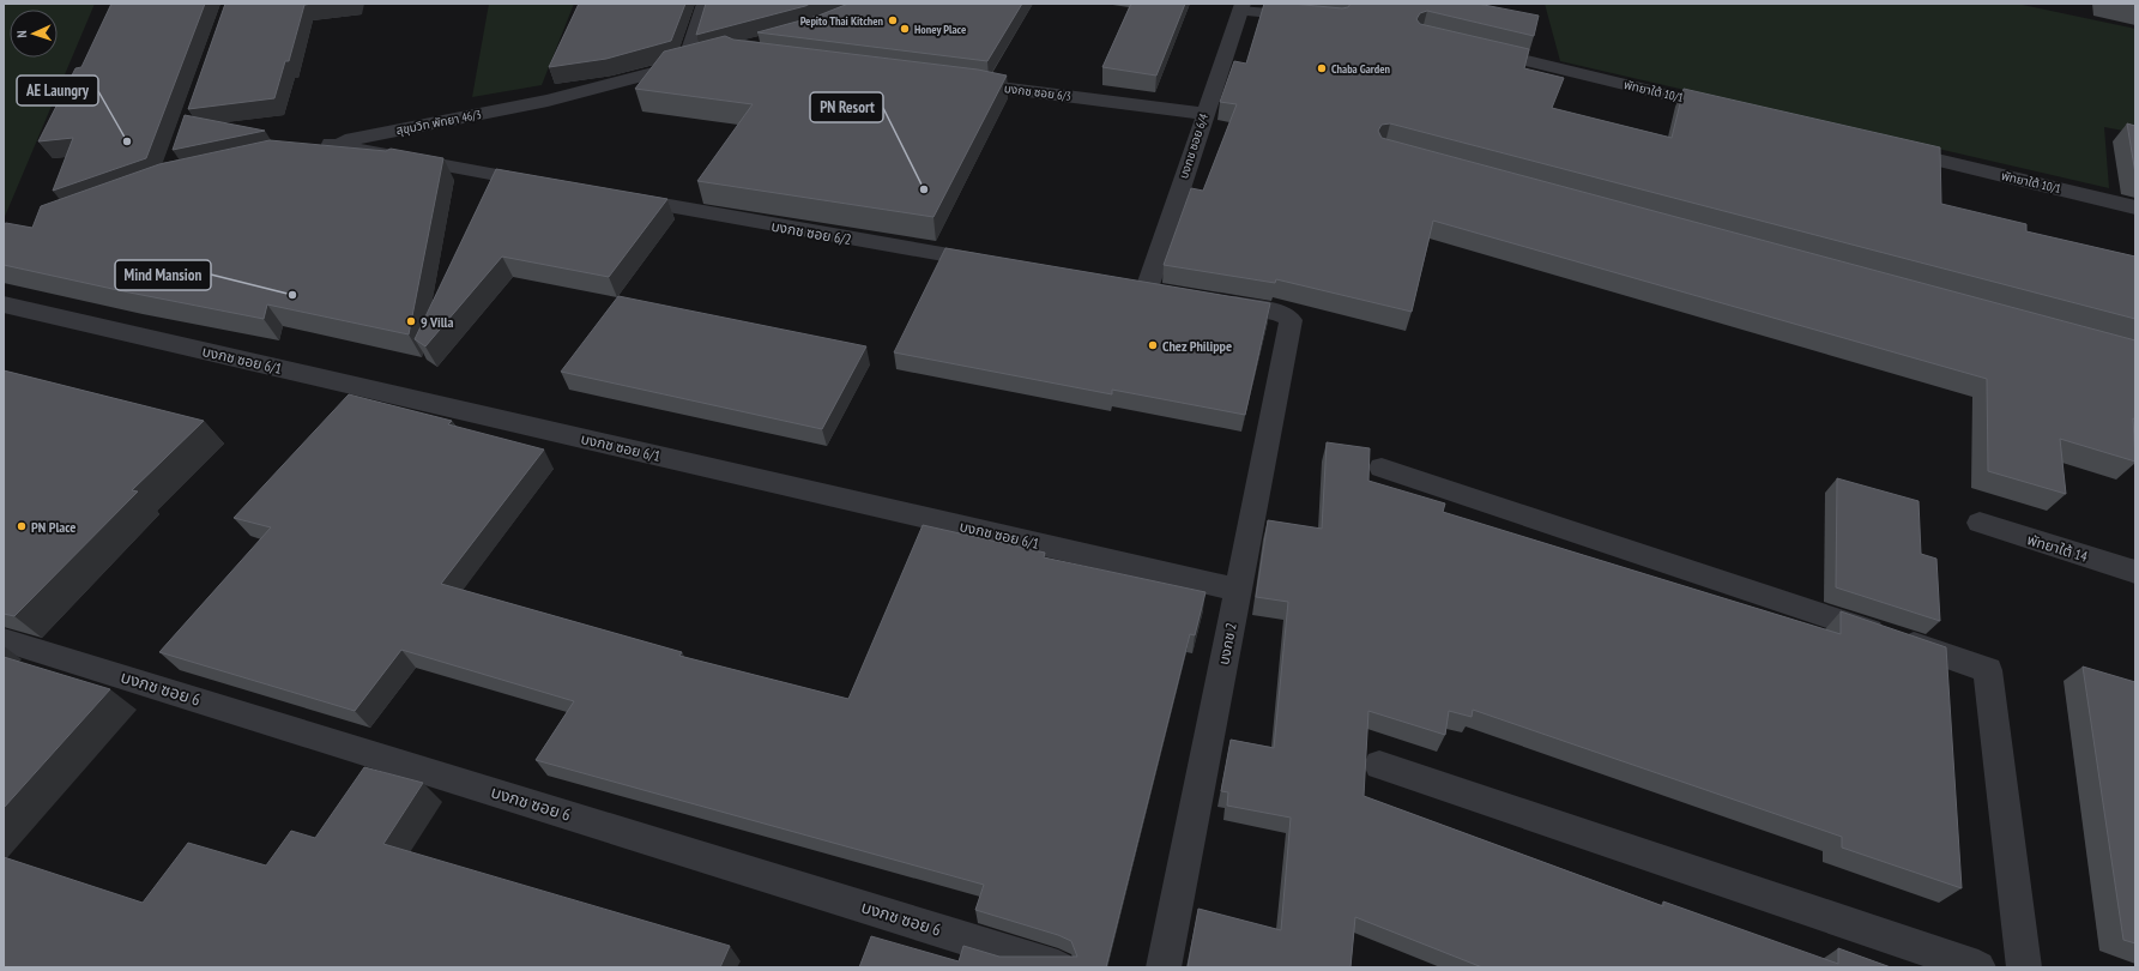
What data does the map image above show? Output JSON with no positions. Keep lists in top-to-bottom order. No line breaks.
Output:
{"streets":{"street":["พัทยาใต้ 10/1","บงกช ซอย 6/3","สุขุมวิท พัทยา 46/3","บงกช ซอย 6/4","บงกช ซอย 6/2","บงกช ซอย 6/1","พัทยาใต้ 14","บงกช 2","บงกช ซอย 6"]},"crossings":[["บงกช ซอย 6/3","บงกช ซอย 6/4"],["บงกช ซอย 6/1","บงกช 2"]],"places":["Pepito Thai Kitchen","Honey Place","Chaba Garden","AE Laungry","PN Resort","Mind Mansion","9 Villa","Chez Philippe","PN Place"],"north":"left"}
